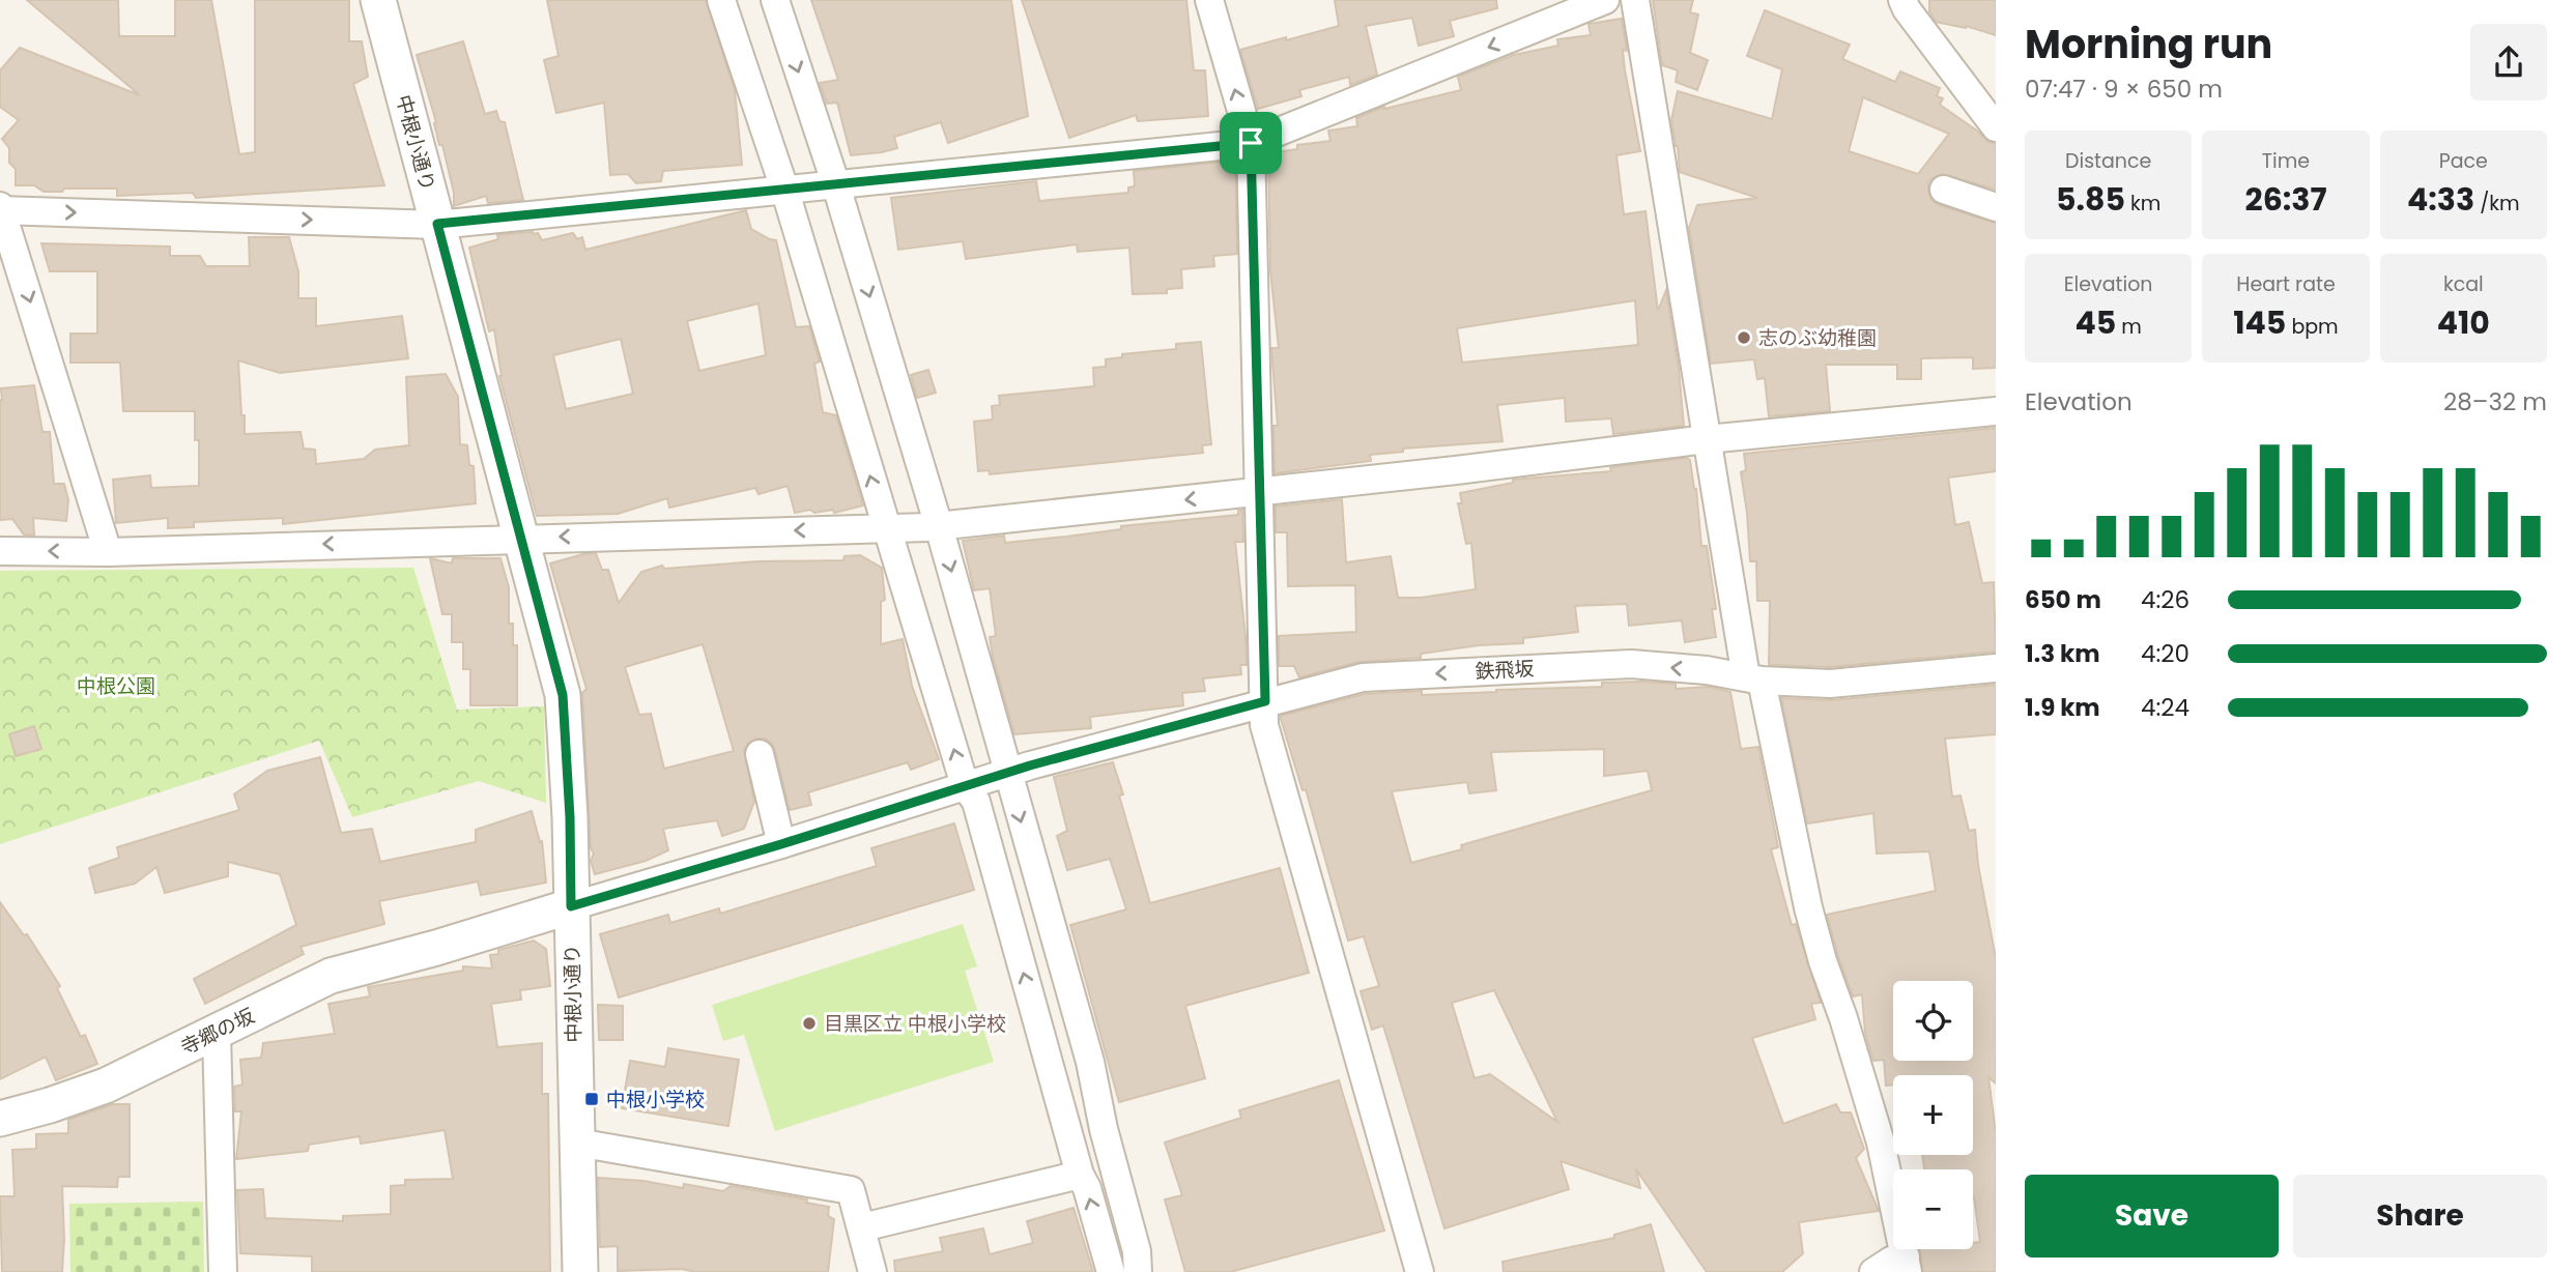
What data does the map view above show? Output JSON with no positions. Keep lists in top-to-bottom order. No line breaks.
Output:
{"streets":{"street":["中根小通り","鉄飛坂","寺郷の坂"]},"crossings":[["中根小通り","鉄飛坂"],["中根小通り","寺郷の坂"],["鉄飛坂","寺郷の坂"]],"parks":["中根公園"],"places":{"other":["志のぶ幼稚園","目黒区立 中根小学校"],"transit":["中根小学校"]},"page":{"heading":["Morning run","07:47 · 9 × 650 m"],"stats":[["Distance","5.85 km"],["Time","26:37"],["Pace","4:33 /km"],["Elevation","45 m"],["Heart rate","145 bpm"],["kcal","410"]],"chart":["Elevation","28–32 m"],"list":[{"name":"650 m","note":"4:26"},{"name":"1.3 km","note":"4:20"},{"name":"1.9 km","note":"4:24"}],"map_buttons":["+","−"],"buttons":["Save","Share"]}}
